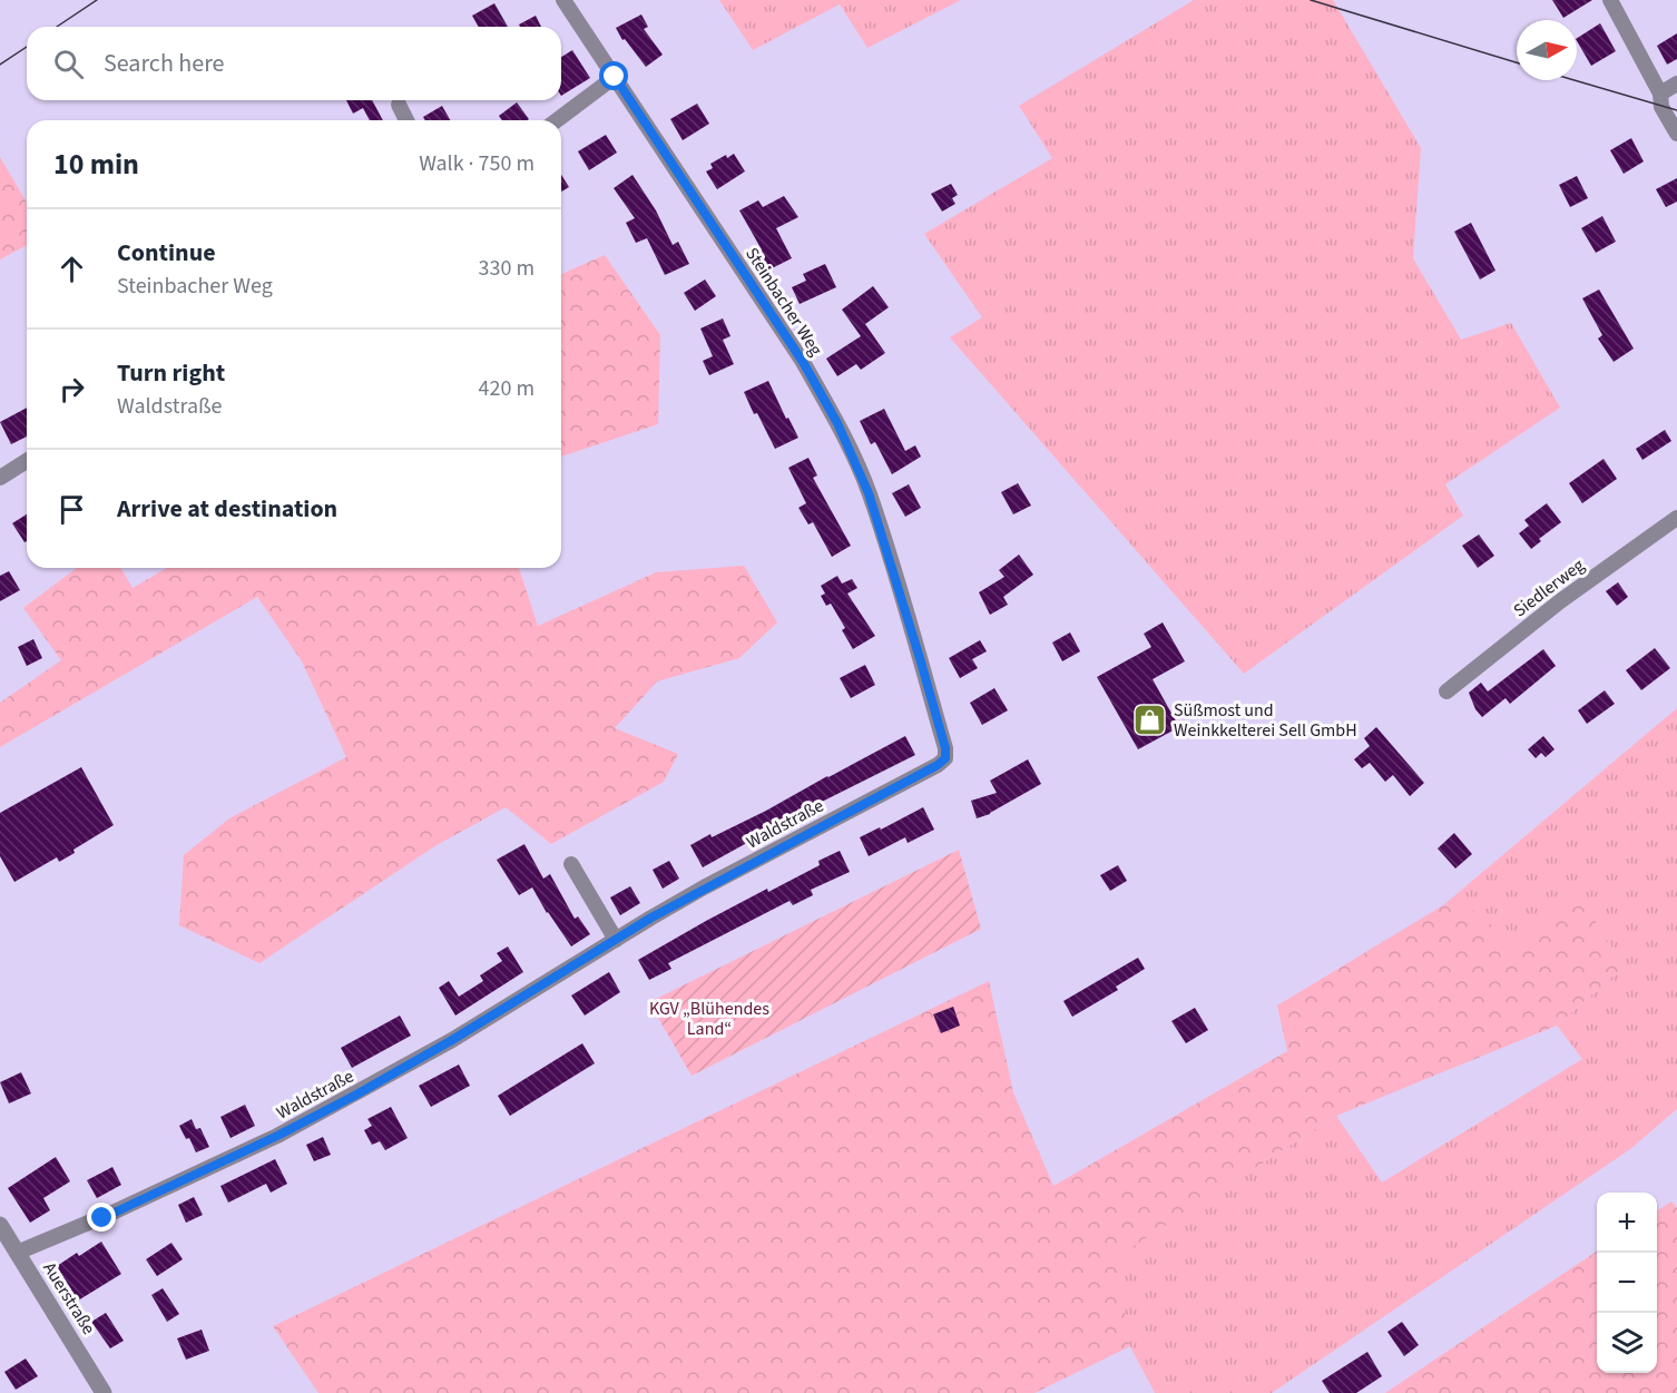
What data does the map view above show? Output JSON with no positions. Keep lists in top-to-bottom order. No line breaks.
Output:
{"streets":{"street":["Steinbacher Weg","Siedlerweg","Waldstraße","Auerstraße"]},"crossings":[["Steinbacher Weg","Waldstraße"],["Waldstraße","Auerstraße"]],"parks":["KGV „Blühendes Land“"],"places":{"shop":["Süßmost und Weinkkelterei Sell GmbH"]},"north":"right","page":{"search":"Search here","heading":["10 min","Walk · 750 m"],"list":[["Continue","Steinbacher Weg","330 m"],["Turn right","Waldstraße","420 m"],"Arrive at destination"],"map_buttons":["+","−"]}}
